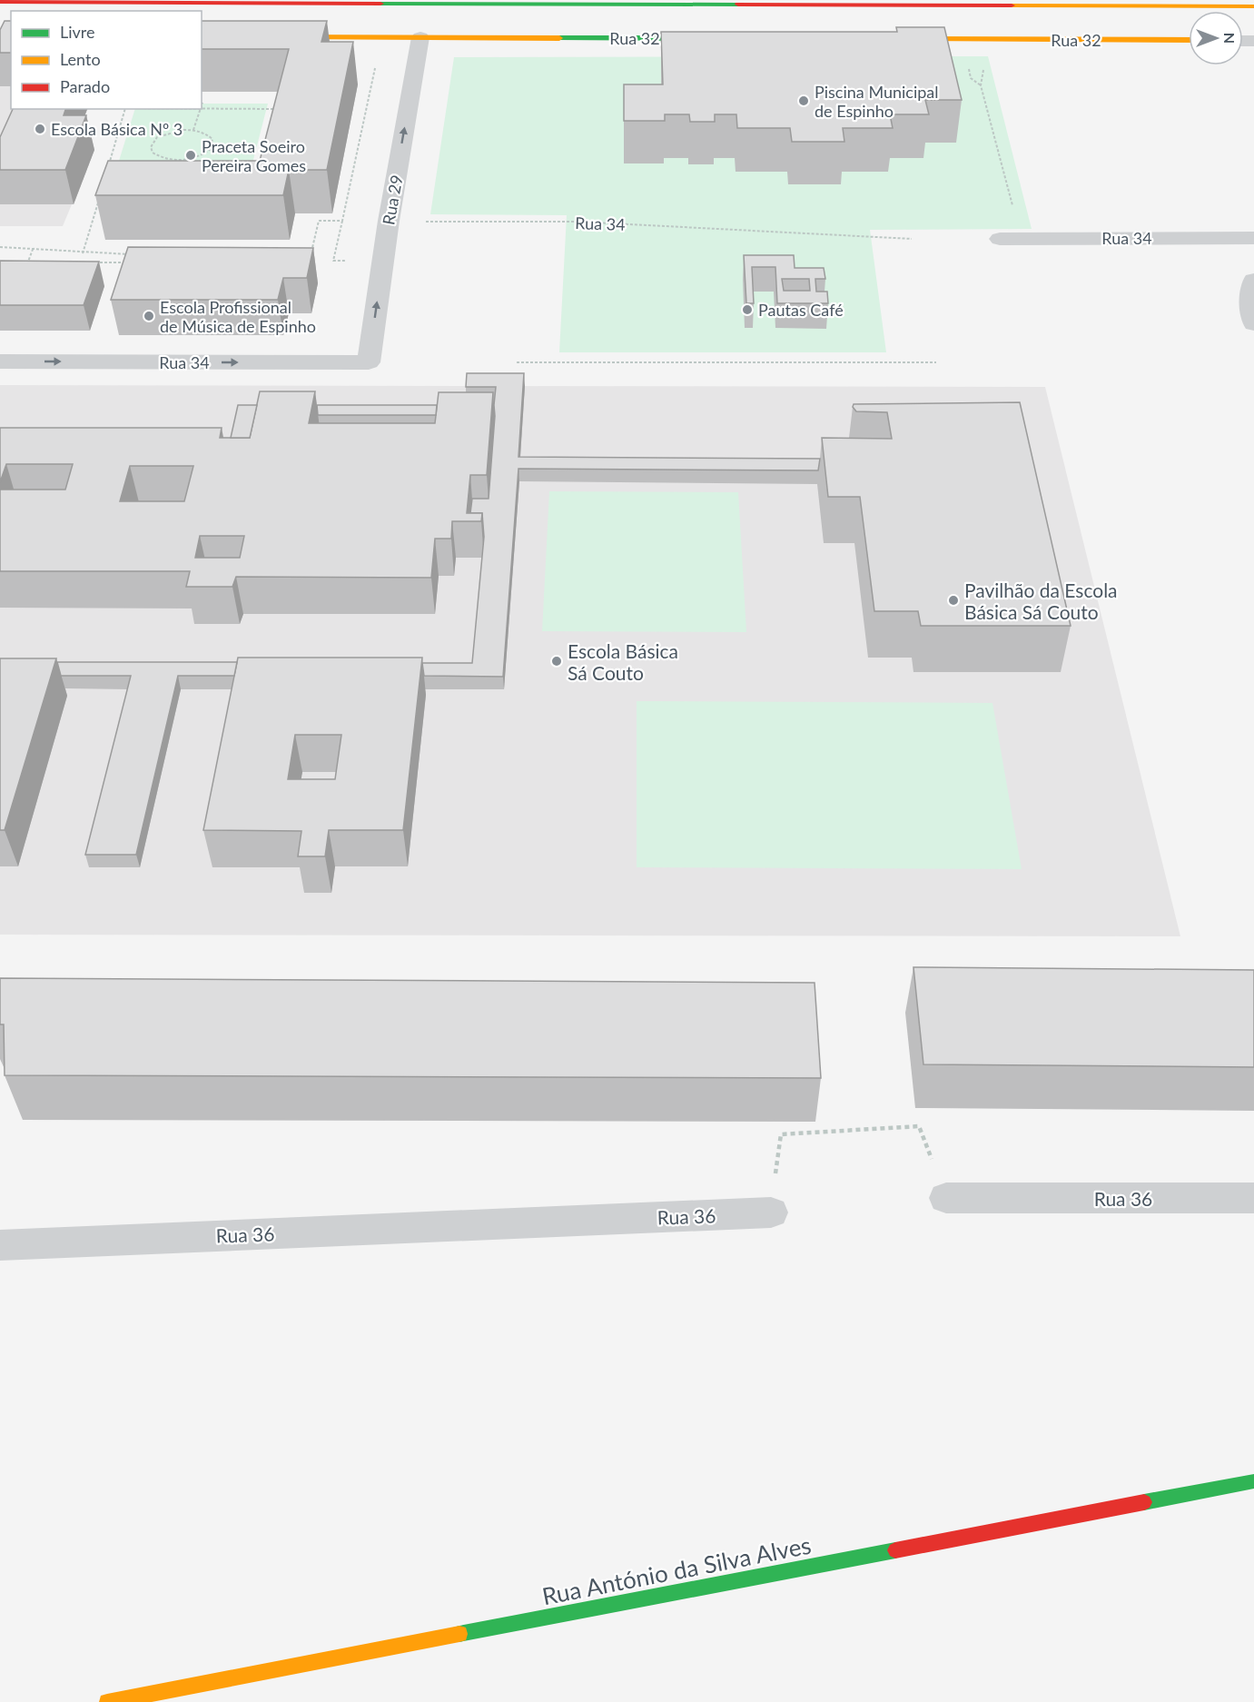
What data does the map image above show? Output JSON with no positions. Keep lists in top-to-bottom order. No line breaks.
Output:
{"streets":{"street":["Rua 32","Rua 29","Rua 34","Rua 36","Rua António da Silva Alves"]},"crossings":[["Rua 32","Rua 29"],["Rua 29","Rua 34"]],"one_way":["Rua 29"],"places":["Piscina Municipal de Espinho","Escola Básica Nº 3","Praceta Soeiro Pereira Gomes","Pautas Café","Escola Profissional de Música de Espinho","Pavilhão da Escola Básica Sá Couto","Escola Básica Sá Couto"],"legend":["Livre","Lento","Parado"],"north":"right"}
